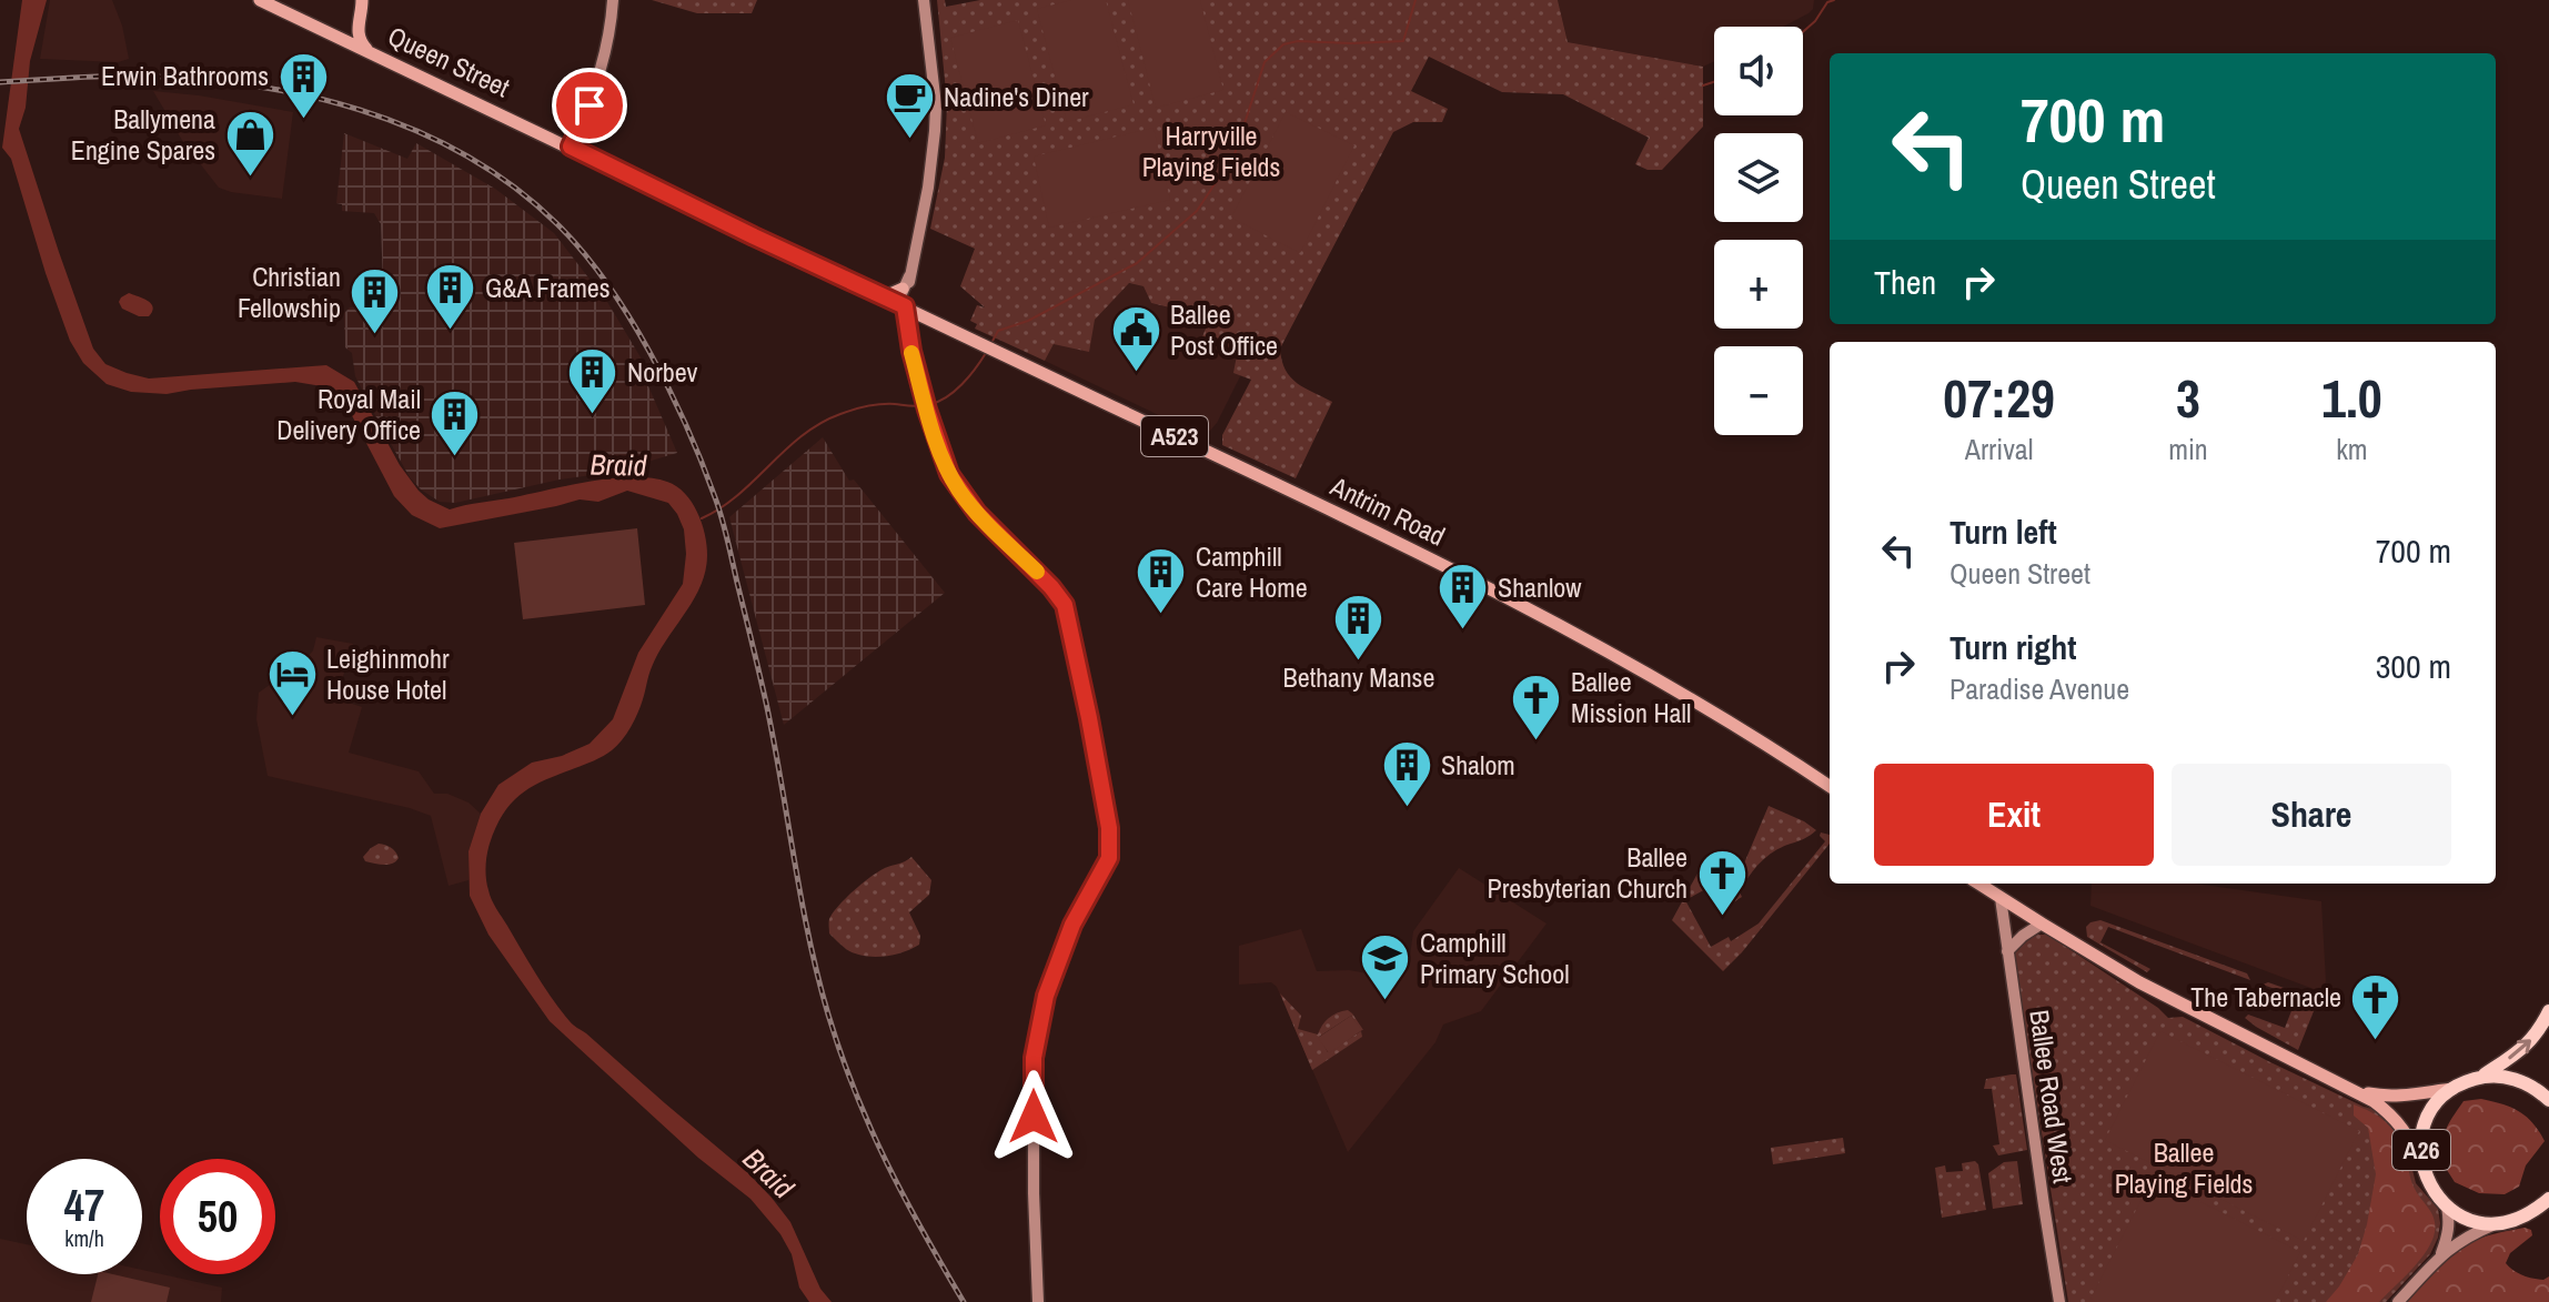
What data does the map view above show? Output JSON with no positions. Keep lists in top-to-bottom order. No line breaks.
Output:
{"streets":{"highway":["A26"],"main road":["Queen Street","A523","Antrim Road"],"street":["Ballee Road West"]},"crossings":[["Queen Street","Antrim Road"]],"water":["Braid"],"parks":["Harryville Playing Fields","Ballee Playing Fields"],"places":{"building":["Erwin Bathrooms","G&A Frames","Christian Fellowship","Norbev","Royal Mail Delivery Office","Camphill Care Home","Shanlow","Bethany Manse","Shalom"],"cafe":["Nadine's Diner"],"shop":["Ballymena Engine Spares"],"public building":["Ballee Post Office"],"hotel":["Leighinmohr House Hotel"],"church":["Ballee Mission Hall","Ballee Presbyterian Church","The Tabernacle"],"school or university":["Camphill Primary School"]},"page":{"map_buttons":["+","−"],"turn":["700 m","Queen Street"],"then":"Then","eta":["07:29","Arrival","3","min","1.0","km"],"list":[{"name":"Turn left","note":"Queen Street","value":"700 m"},{"name":"Turn right","note":"Paradise Avenue","value":"300 m"}],"buttons":["Exit","Share"],"speed":"47 km/h","limit":"50"}}
